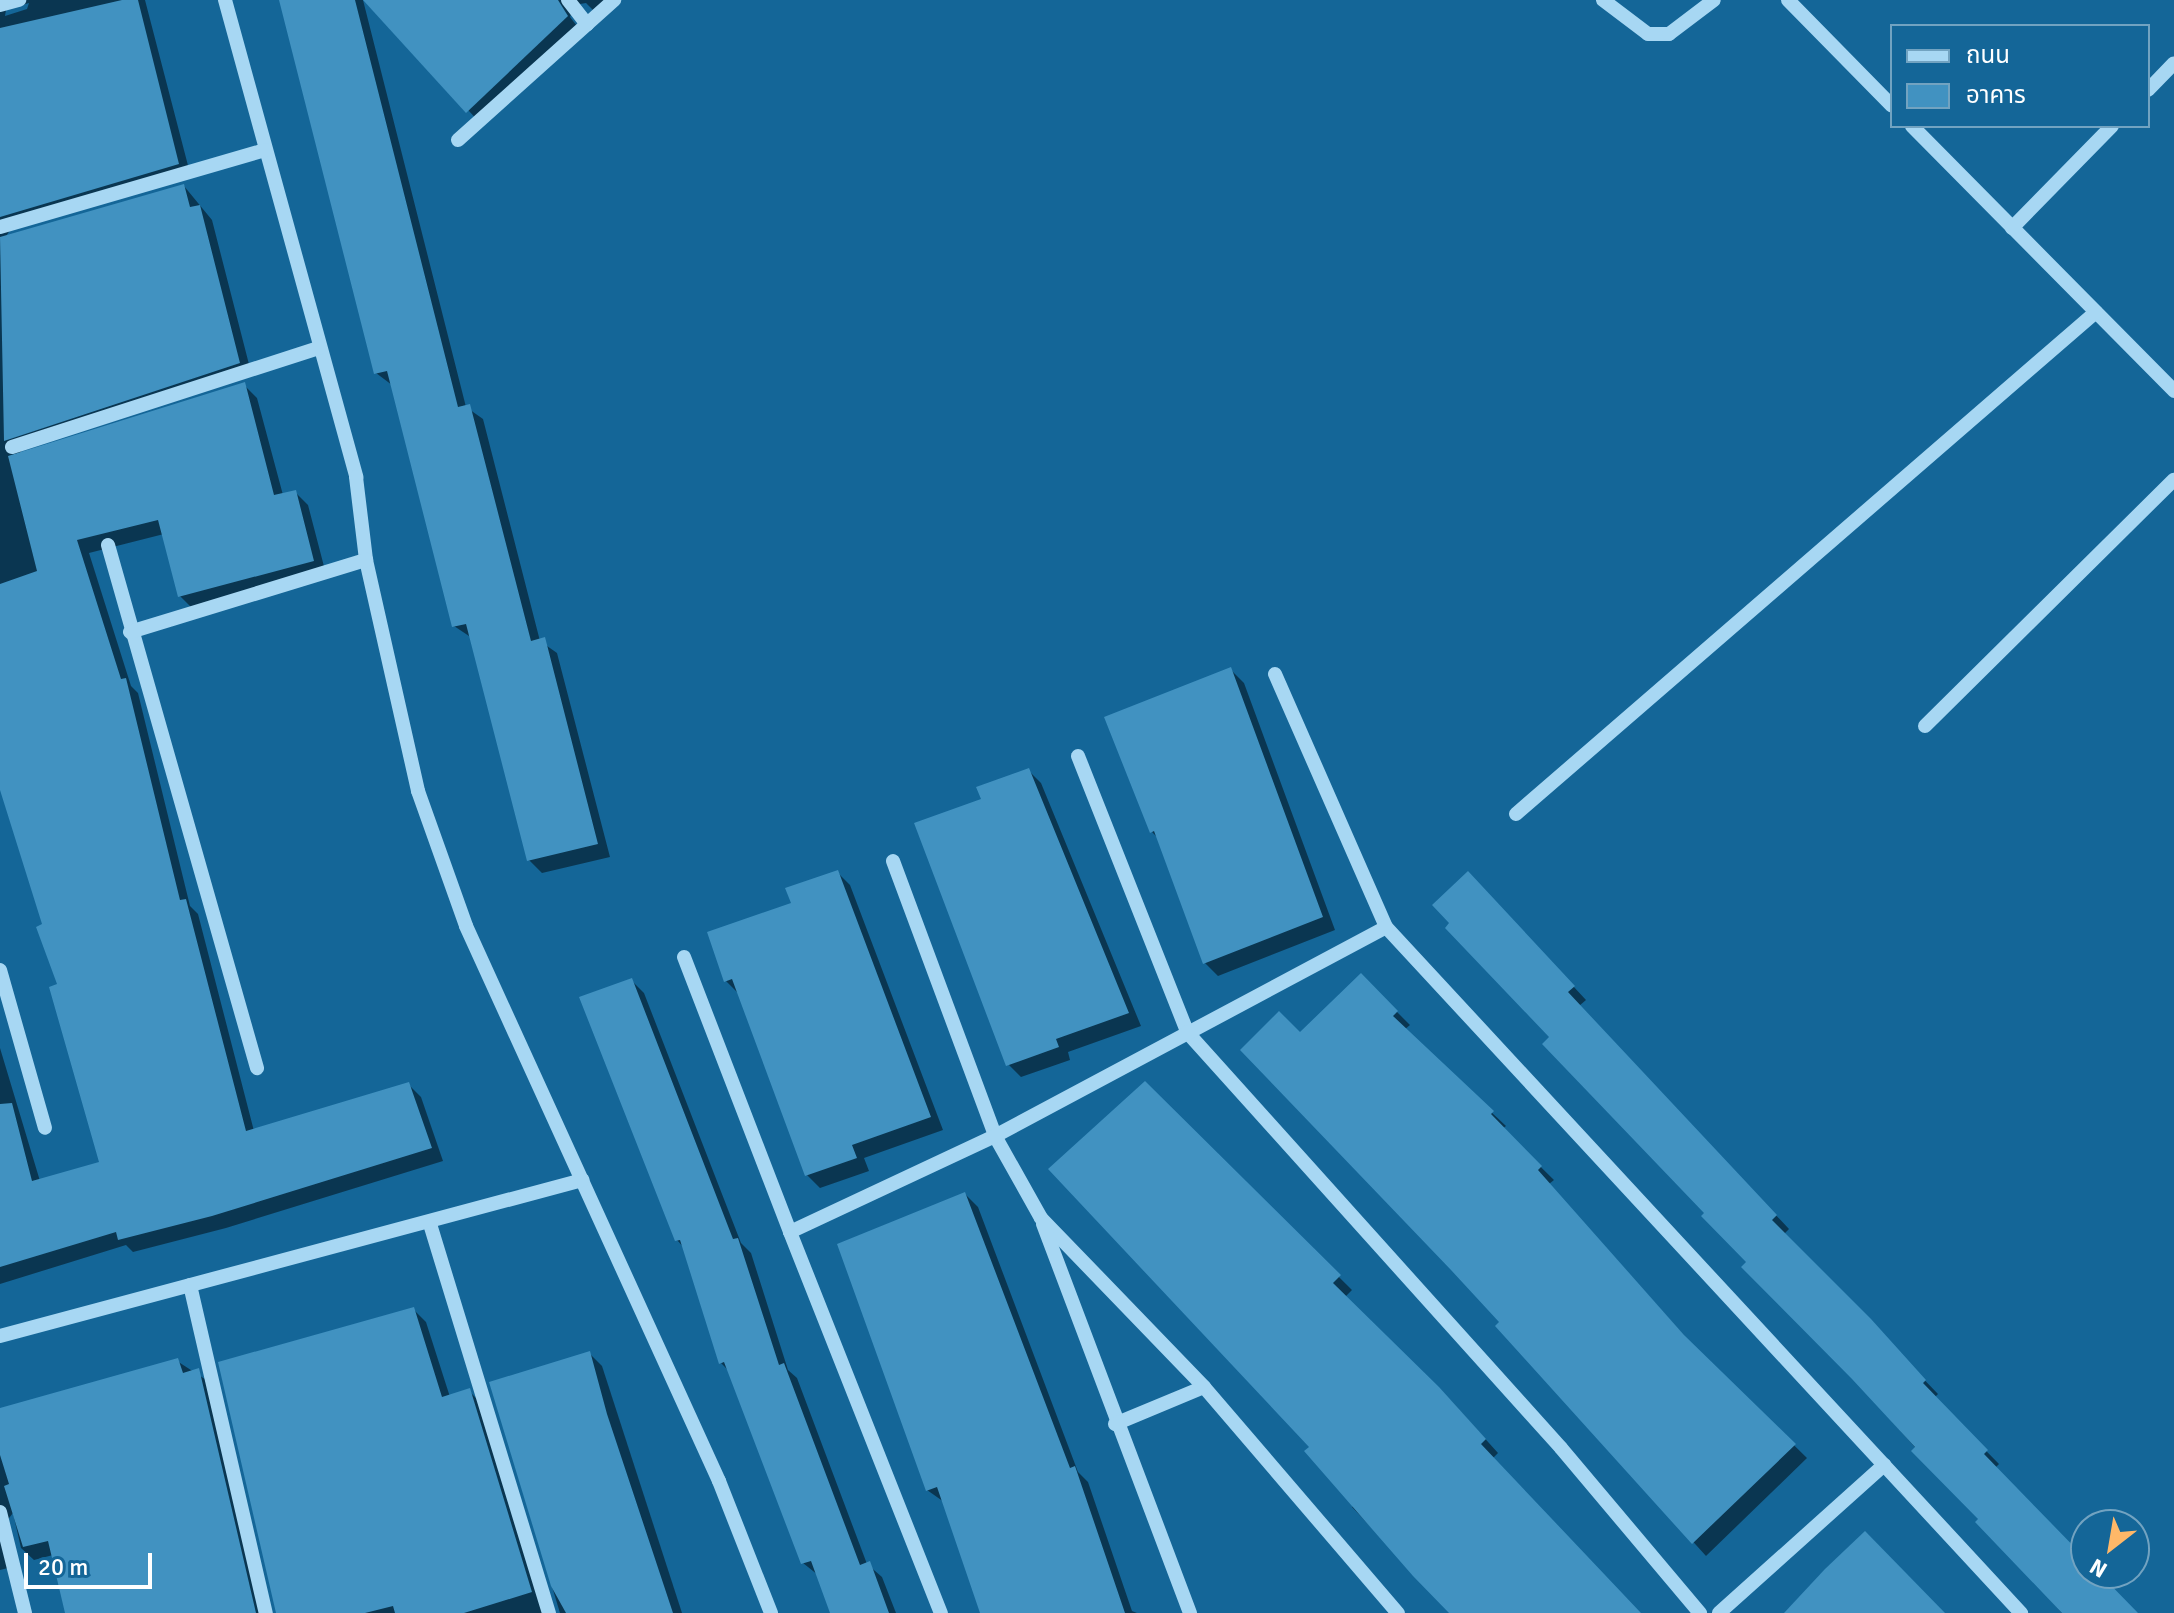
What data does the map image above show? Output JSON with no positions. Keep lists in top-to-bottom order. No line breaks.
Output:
{"legend":["ถนน","อาคาร"],"scale_bar":"20 m","north":"bottom left"}
